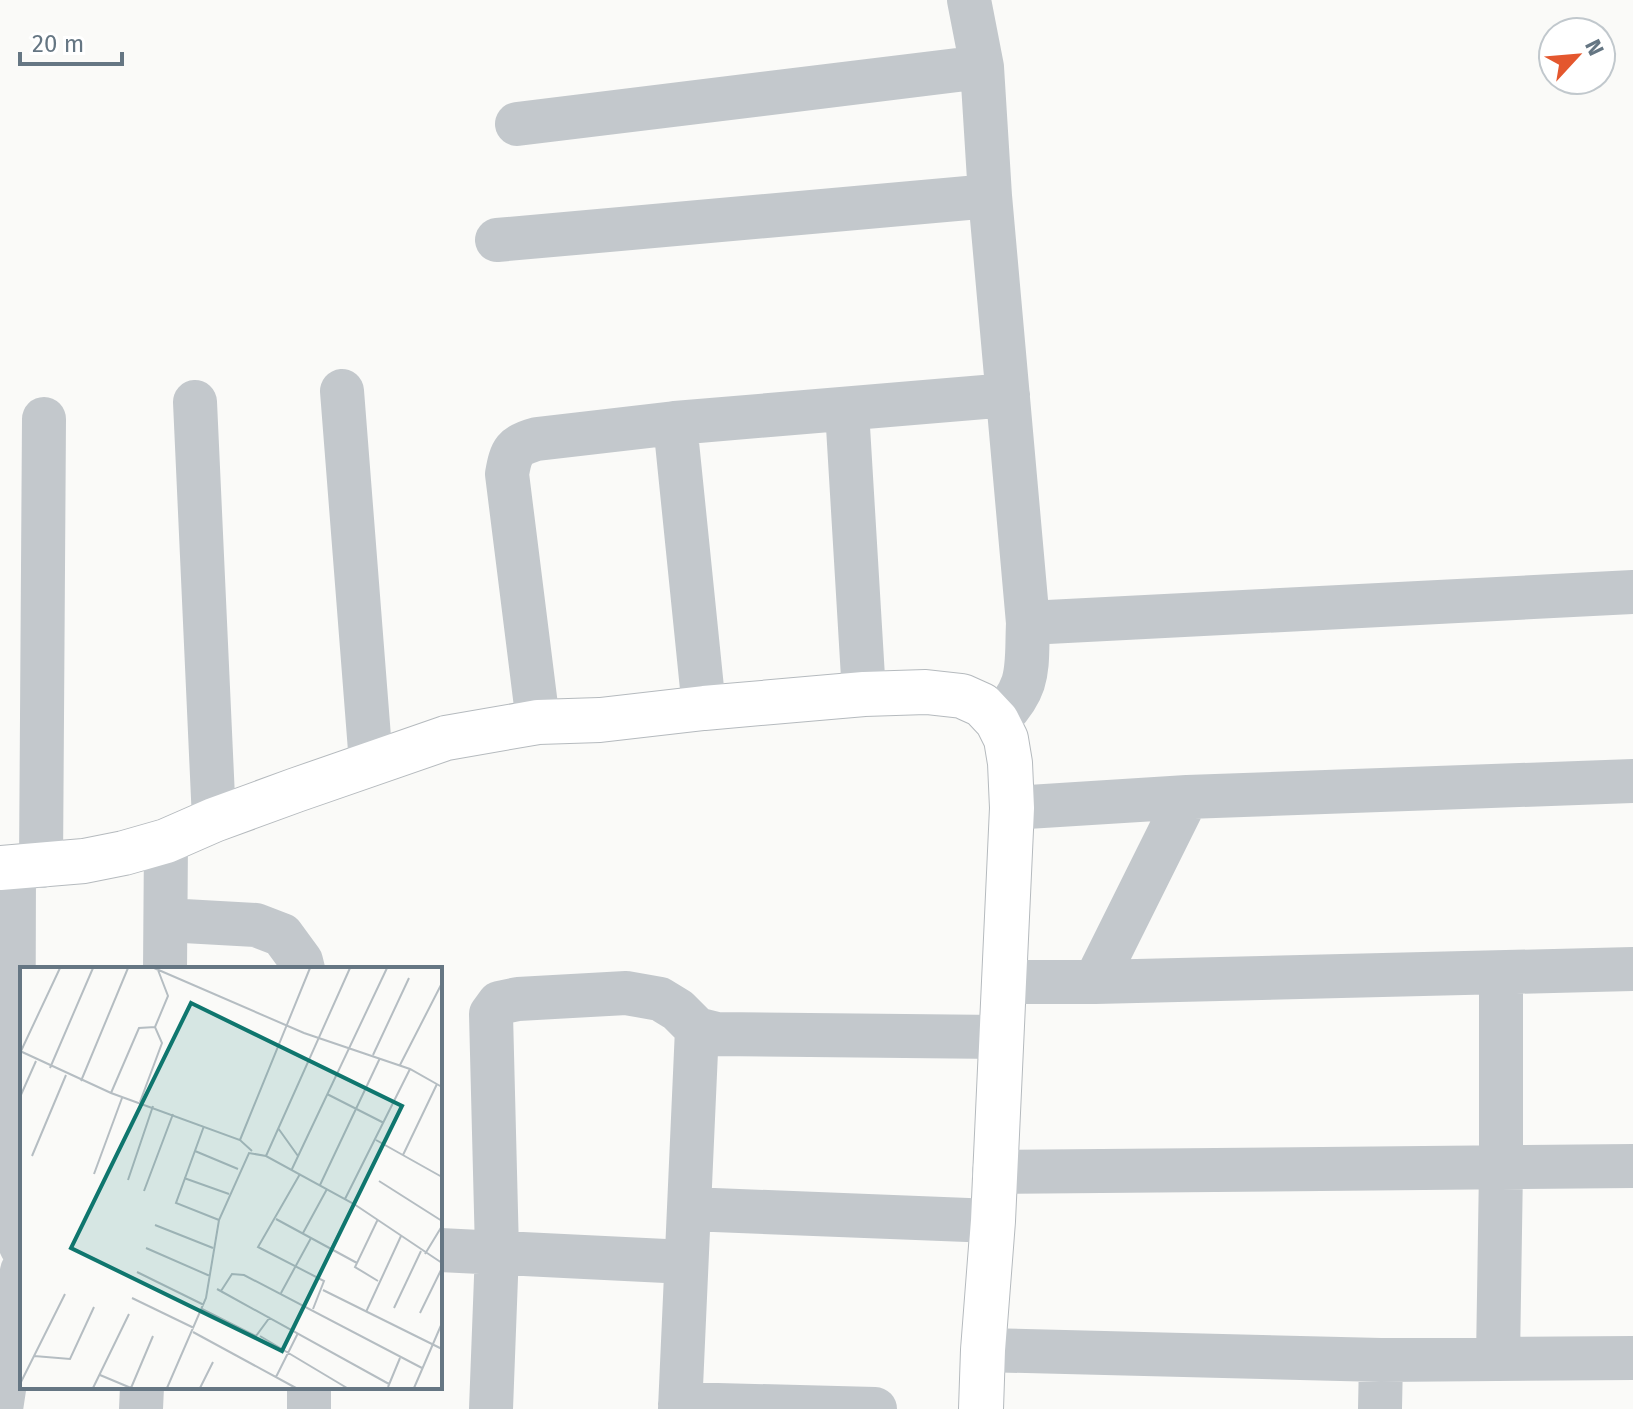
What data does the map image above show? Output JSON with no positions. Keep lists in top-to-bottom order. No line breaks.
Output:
{"scale_bar":"20 m","north":"top right"}
